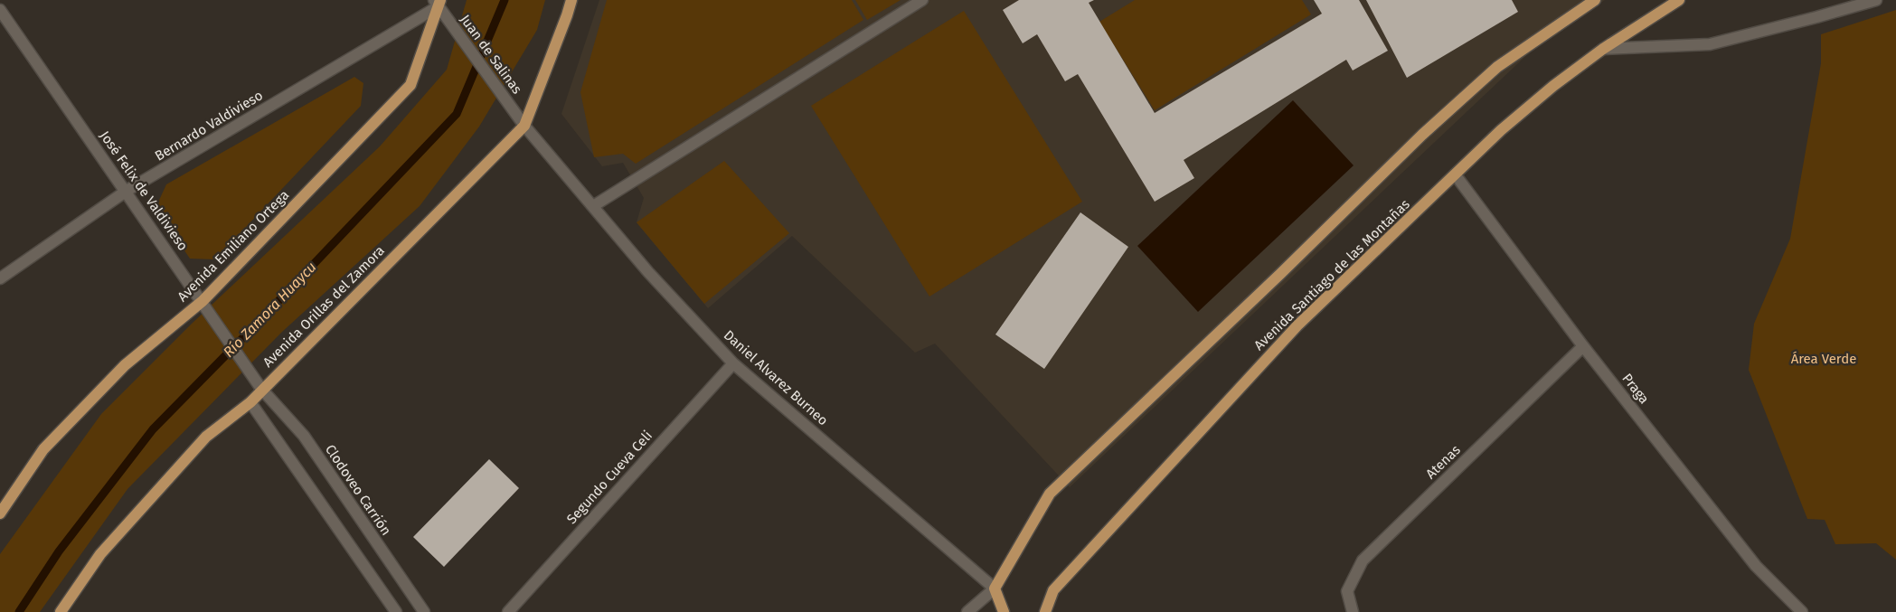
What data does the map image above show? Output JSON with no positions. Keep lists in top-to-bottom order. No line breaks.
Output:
{"streets":{"main road":["Avenida Emiliano Ortega","Avenida Santiago de las Montañas","Avenida Orillas del Zamora"],"street":["Juan de Salinas","Bernardo Valdivieso","José Felix de Valdivieso","Daniel Alvarez Burneo","Praga","Atenas","Segundo Cueva Celi","Clodoveo Carrión"]},"crossings":[["Juan de Salinas","Bernardo Valdivieso"],["Juan de Salinas","Avenida Emiliano Ortega"],["Juan de Salinas","Avenida Orillas del Zamora"],["Juan de Salinas","Daniel Alvarez Burneo"],["Bernardo Valdivieso","José Felix de Valdivieso"],["Bernardo Valdivieso","Avenida Emiliano Ortega"],["José Felix de Valdivieso","Avenida Emiliano Ortega"],["José Felix de Valdivieso","Avenida Orillas del Zamora"],["José Felix de Valdivieso","Clodoveo Carrión"],["Avenida Santiago de las Montañas","Praga"],["Avenida Orillas del Zamora","Daniel Alvarez Burneo"],["Avenida Orillas del Zamora","Clodoveo Carrión"],["Daniel Alvarez Burneo","Segundo Cueva Celi"],["Praga","Atenas"]],"water":["Río Zamora Huaycu"],"parks":["Área Verde"]}
